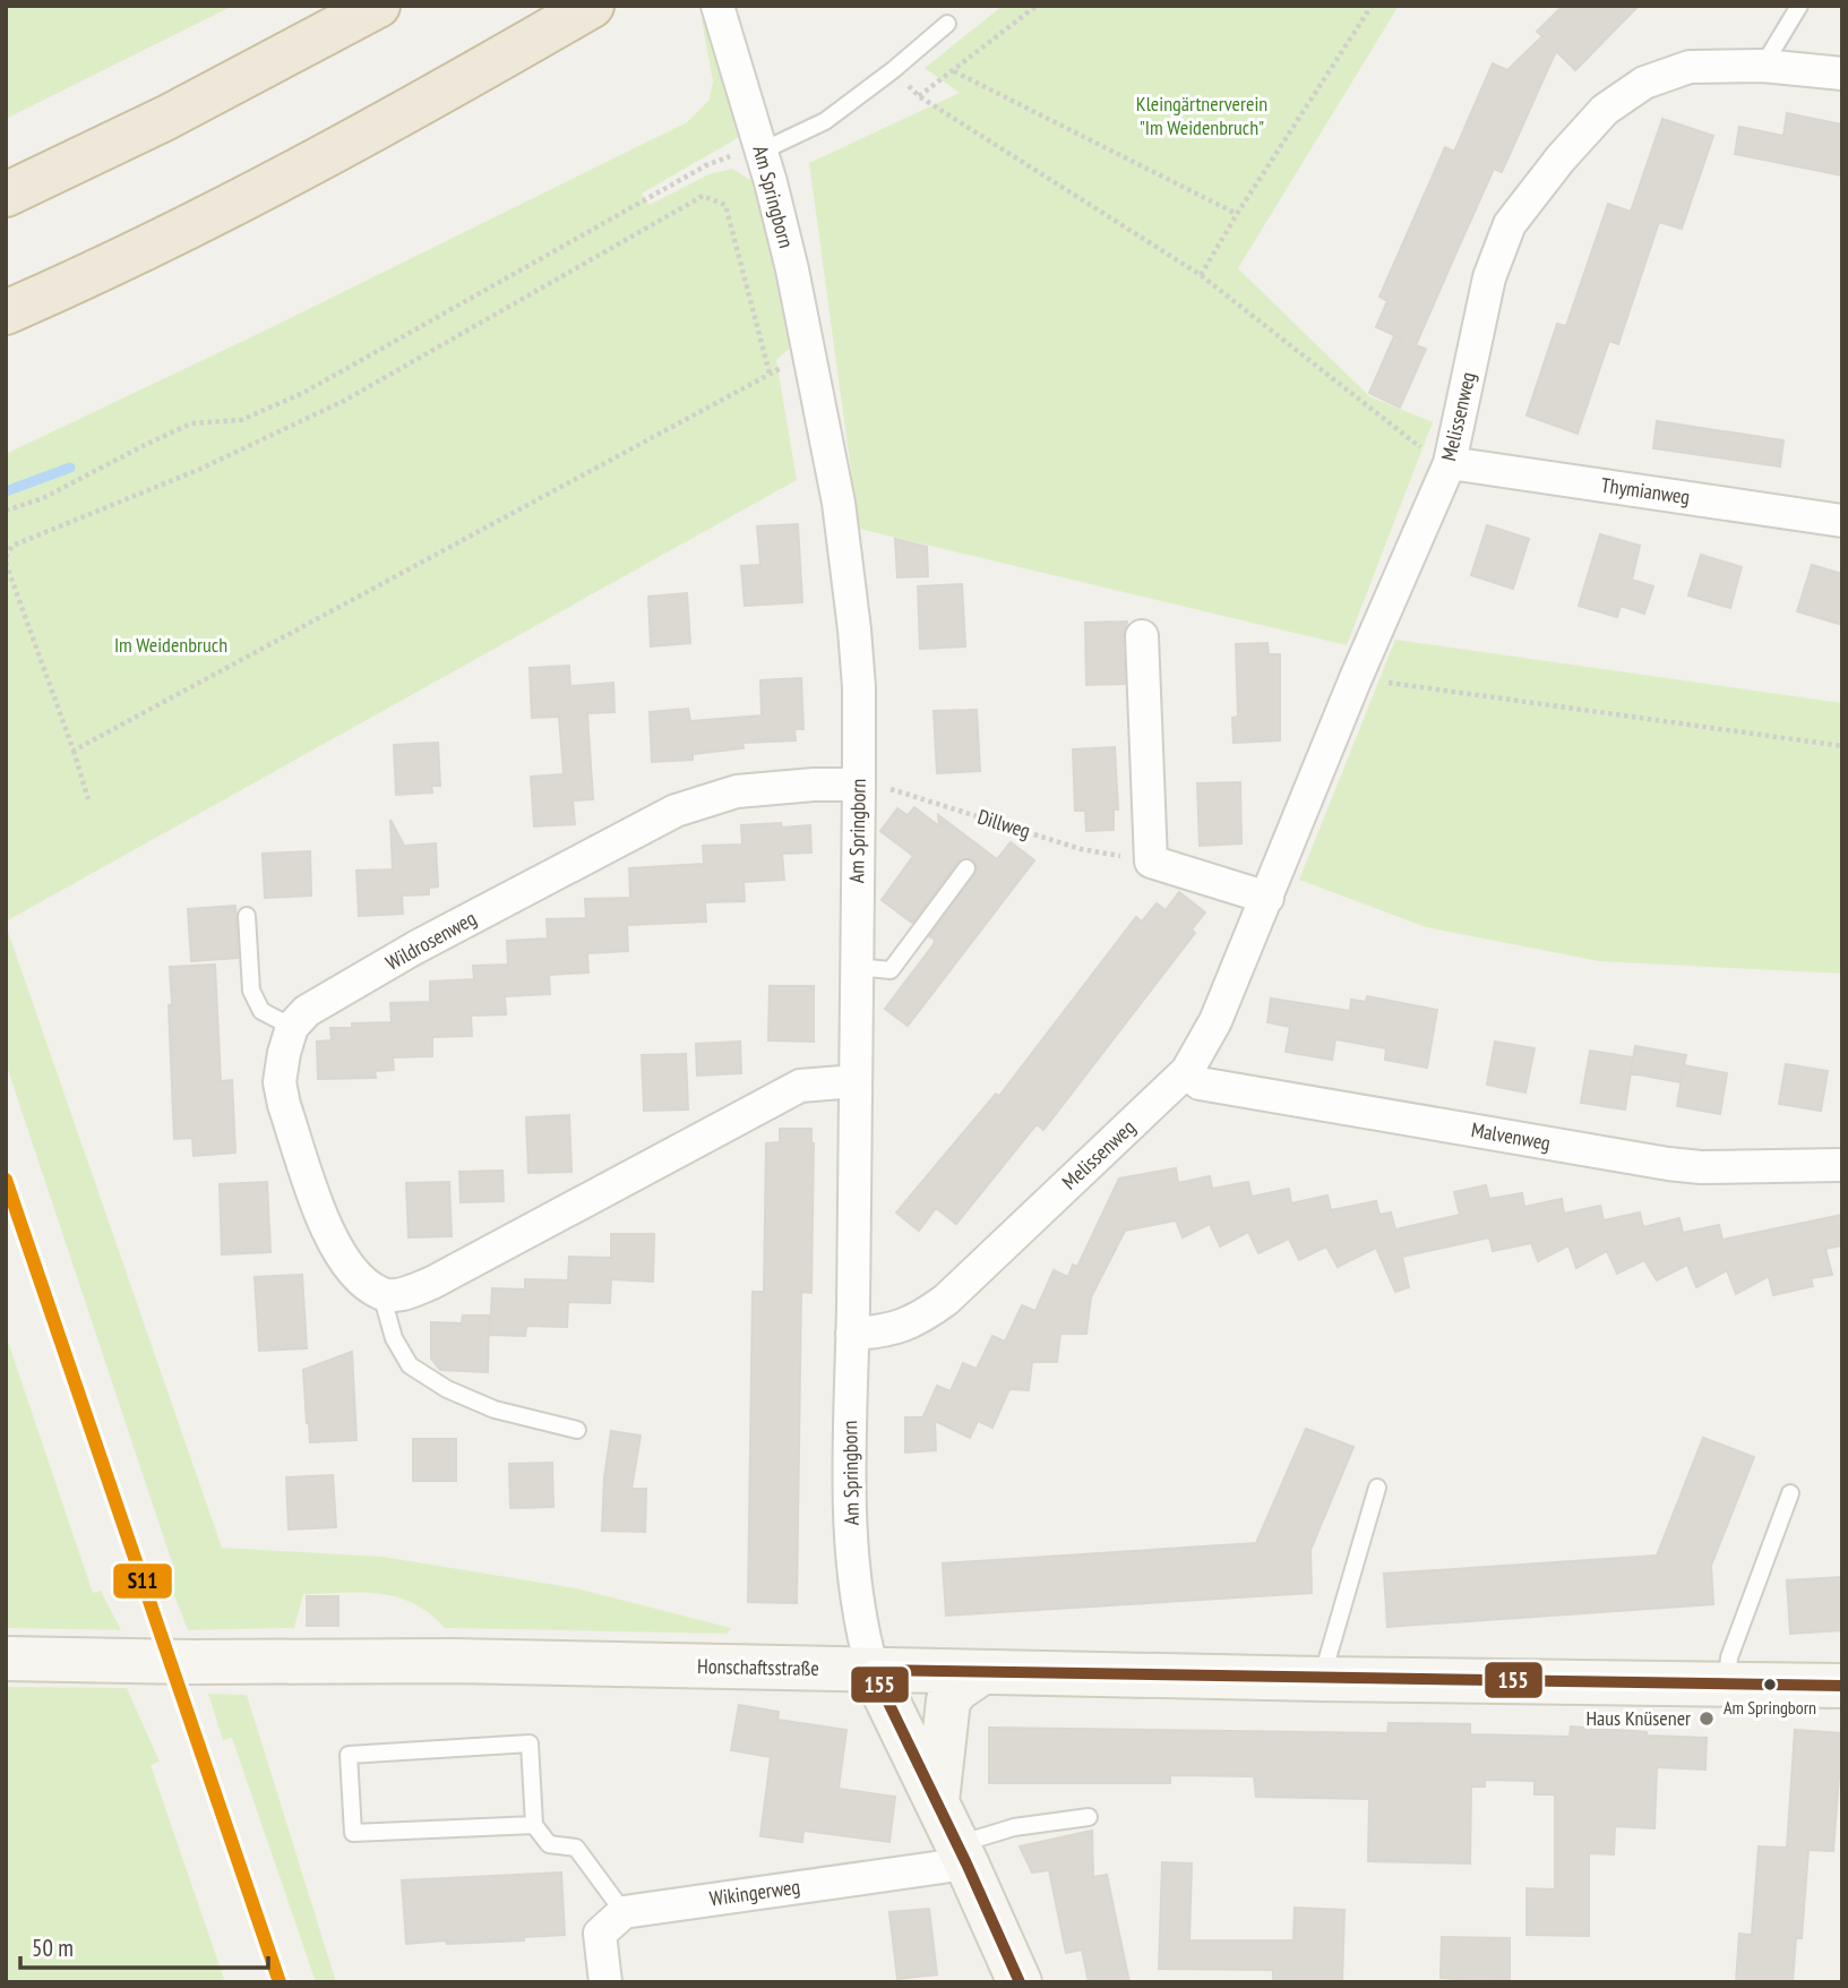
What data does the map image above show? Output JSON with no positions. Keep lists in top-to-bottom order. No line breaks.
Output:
{"streets":{"street":["Am Springborn","Melissenweg","Thymianweg","Wildrosenweg","Malvenweg","Honschaftsstraße","Wikingerweg"],"path":["Dillweg"]},"crossings":[["Am Springborn","Melissenweg"],["Am Springborn","Dillweg"],["Am Springborn","Wildrosenweg"],["Am Springborn","Honschaftsstraße"],["Melissenweg","Thymianweg"],["Melissenweg","Malvenweg"],["Dillweg","Wildrosenweg"]],"parks":["Kleingärtnerverein \"Im Weidenbruch\"","Im Weidenbruch"],"places":["Am Springborn","Haus Knüsener"],"lines":["transit line S11","transit line 155"],"scale_bar":"50 m"}
